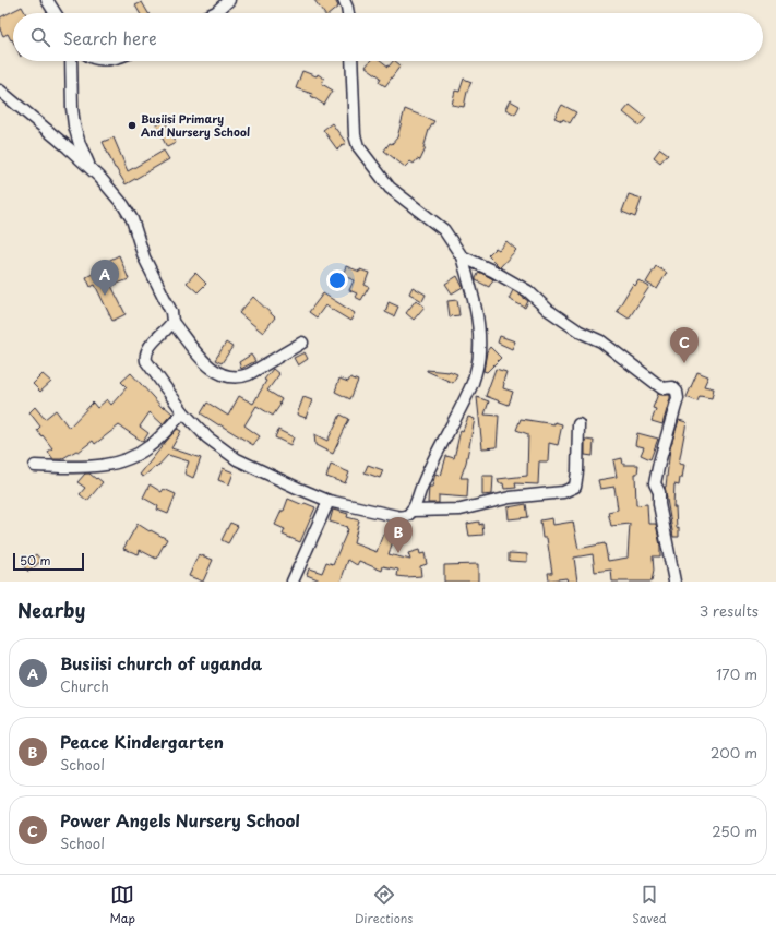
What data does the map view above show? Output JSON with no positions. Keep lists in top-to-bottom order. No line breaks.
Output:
{"places":["Busiisi Primary And Nursery School"],"scale_bar":"50 m","page":{"search":"Search here","pins":["A","C","B"],"scale":"50 m","heading":["Nearby","3 results"],"list":[{"mark":"A","name":"Busiisi church of uganda","note":"Church","value":"170 m"},{"mark":"B","name":"Peace Kindergarten","note":"School","value":"200 m"},{"mark":"C","name":"Power Angels Nursery School","note":"School","value":"250 m"}],"nav":["Map","Directions","Saved"]}}
